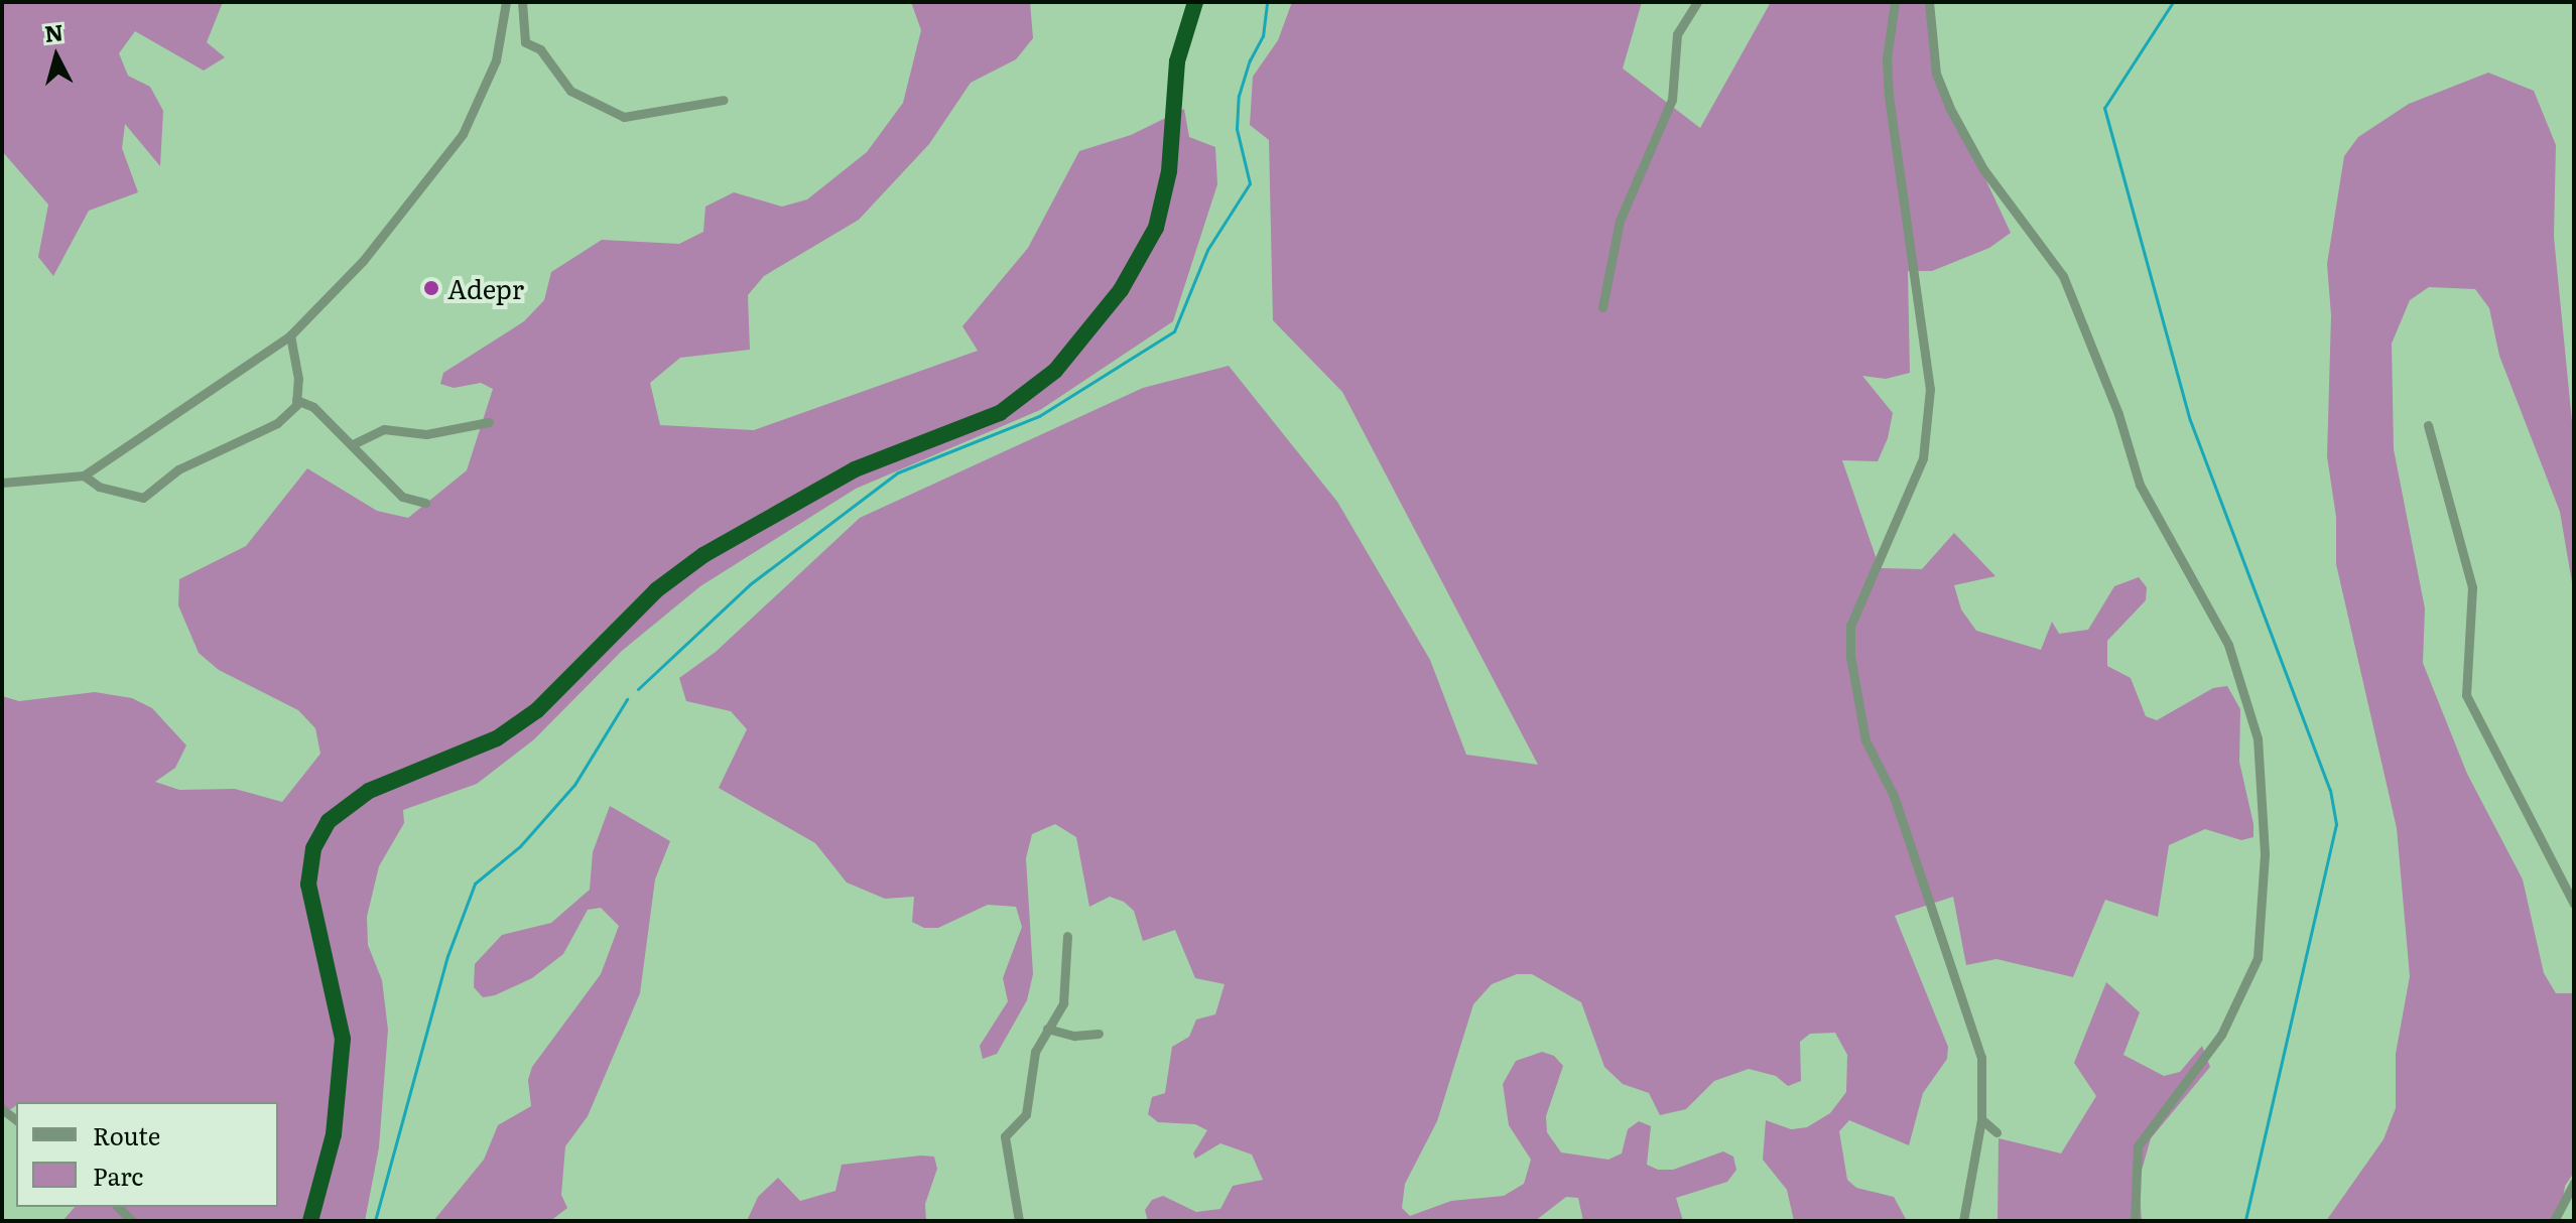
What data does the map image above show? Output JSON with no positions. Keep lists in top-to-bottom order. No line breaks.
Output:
{"places":["Adepr"],"legend":["Route","Parc"],"north":"top"}
